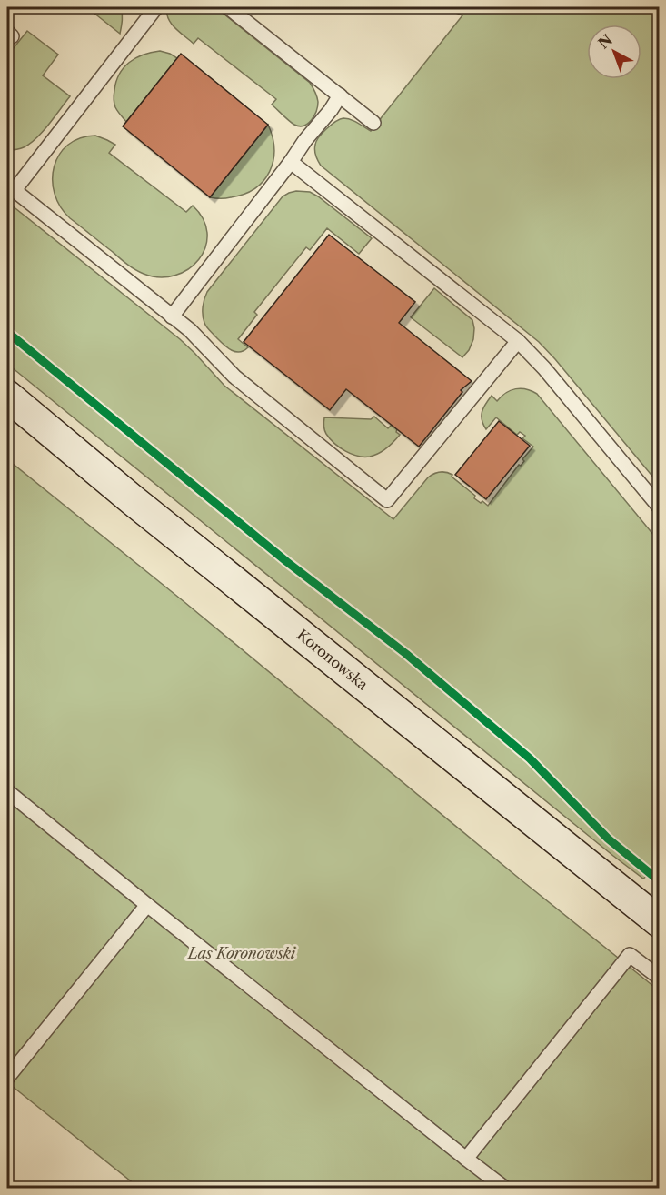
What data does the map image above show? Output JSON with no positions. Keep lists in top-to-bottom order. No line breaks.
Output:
{"streets":{"main road":["Koronowska"]},"parks":["Las Koronowski"],"north":"top left"}
